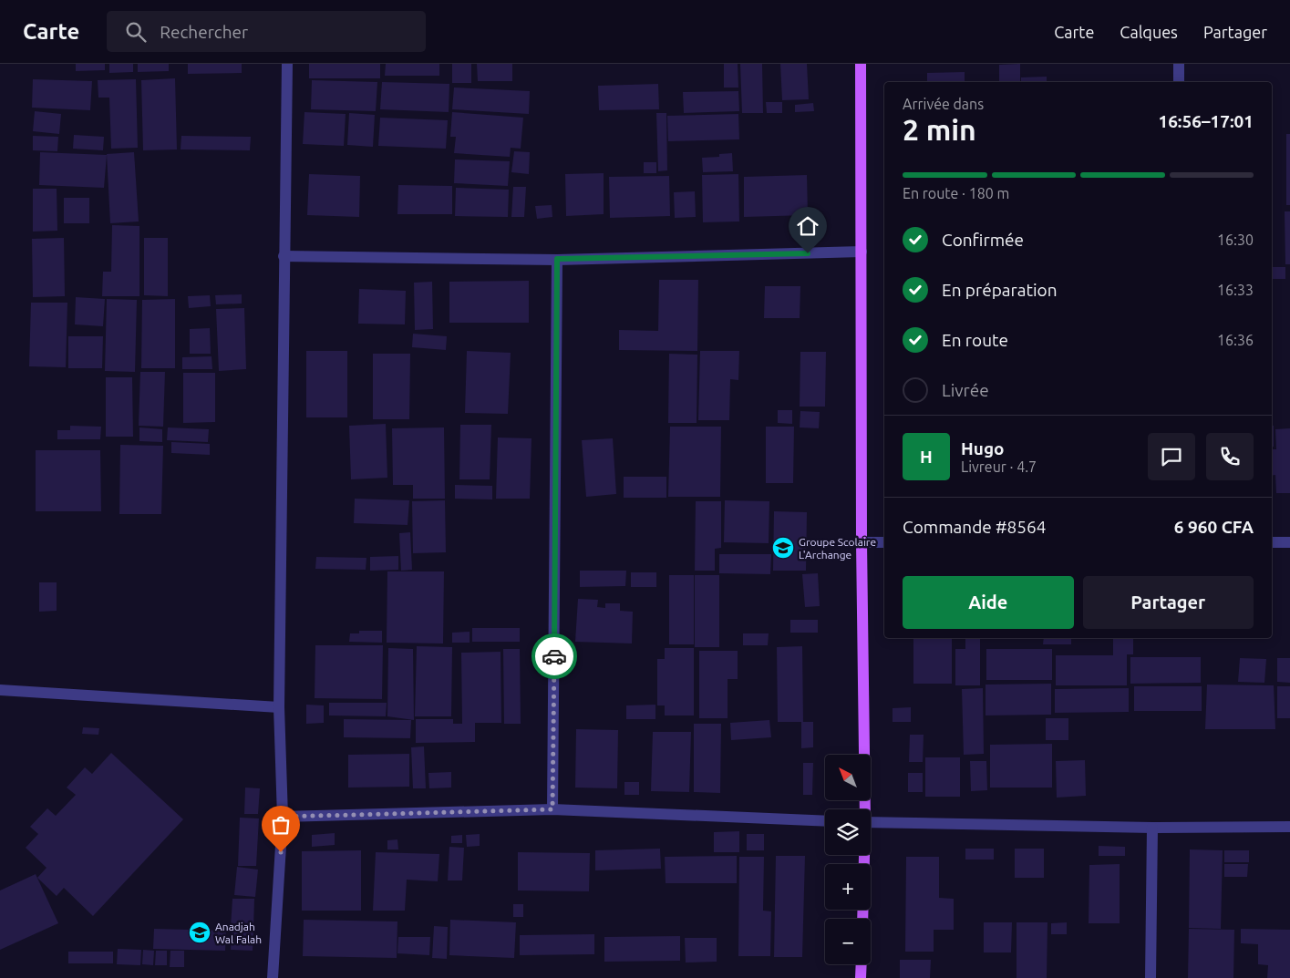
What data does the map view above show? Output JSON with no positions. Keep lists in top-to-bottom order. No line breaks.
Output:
{"places":{"school or university":["Groupe Scolaire L'Archange","Anadjah Wal Falah"]},"north":"top left","page":{"header":"Carte","search":"Rechercher","nav":["Carte","Calques","Partager"],"heading":["2 min","Arrivée dans","16:56–17:01"],"panel":["Hugo","Livreur · 4.7","Commande #8564","6 960 CFA"],"bar":"En route · 180 m","list":[["Confirmée","16:30"],["En préparation","16:33"],["En route","16:36"],"Livrée"],"round":"H","buttons":["Aide","Partager"],"map_buttons":["+","−"]}}
